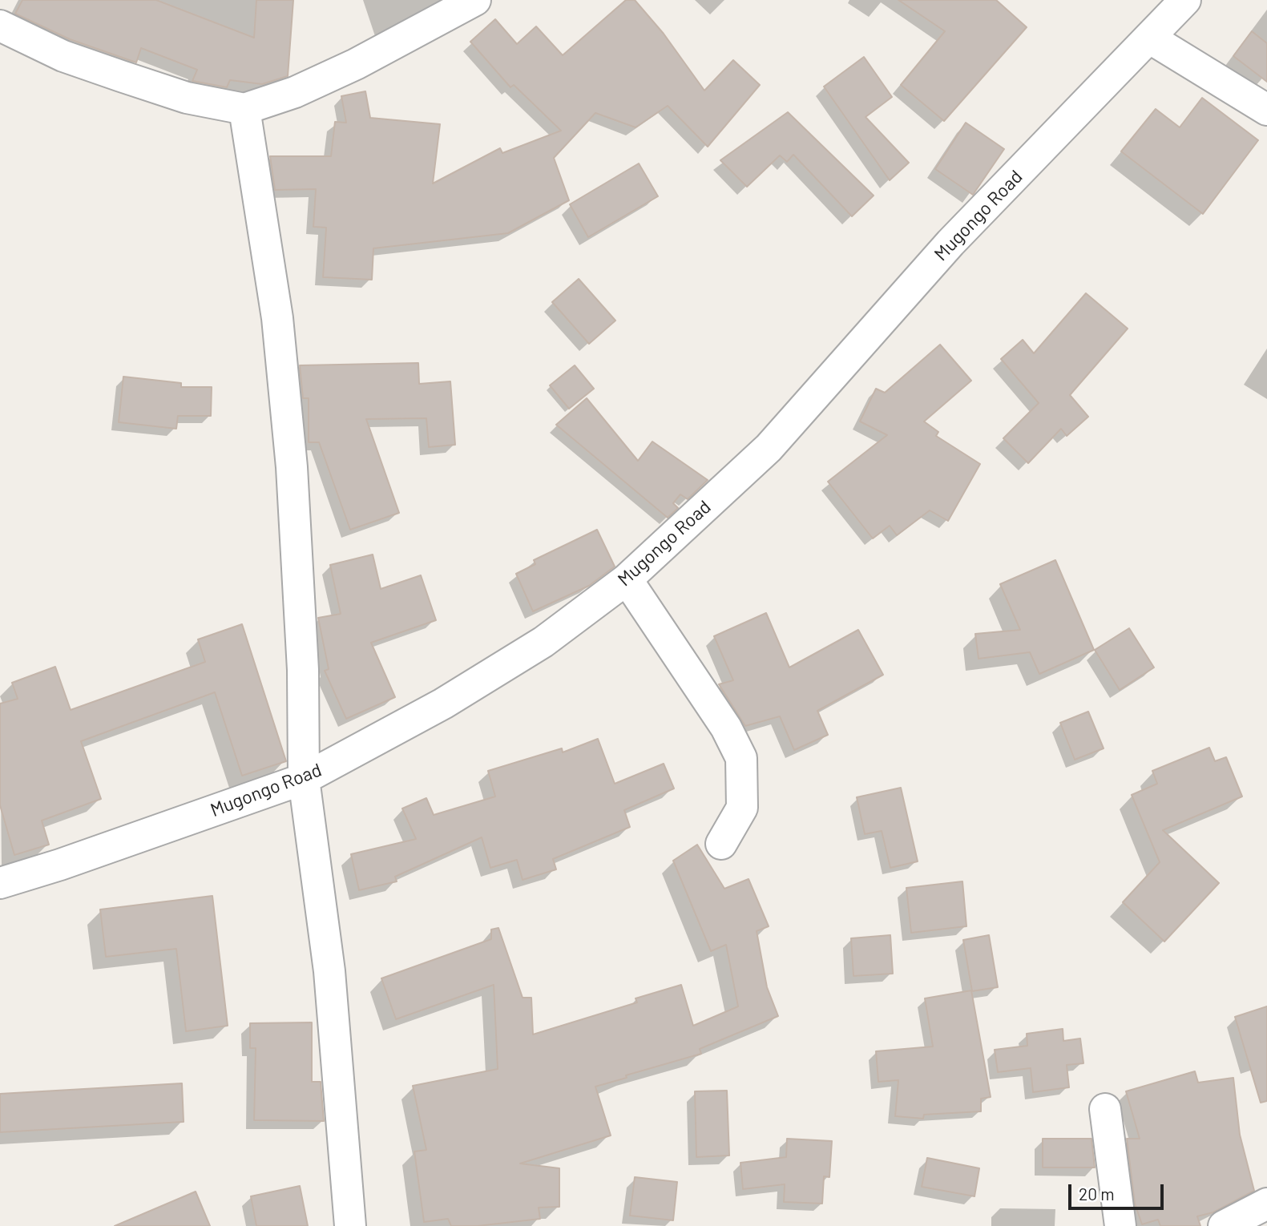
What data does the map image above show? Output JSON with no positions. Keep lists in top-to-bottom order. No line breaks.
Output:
{"streets":{"street":["Mugongo Road"]},"scale_bar":"20 m"}
